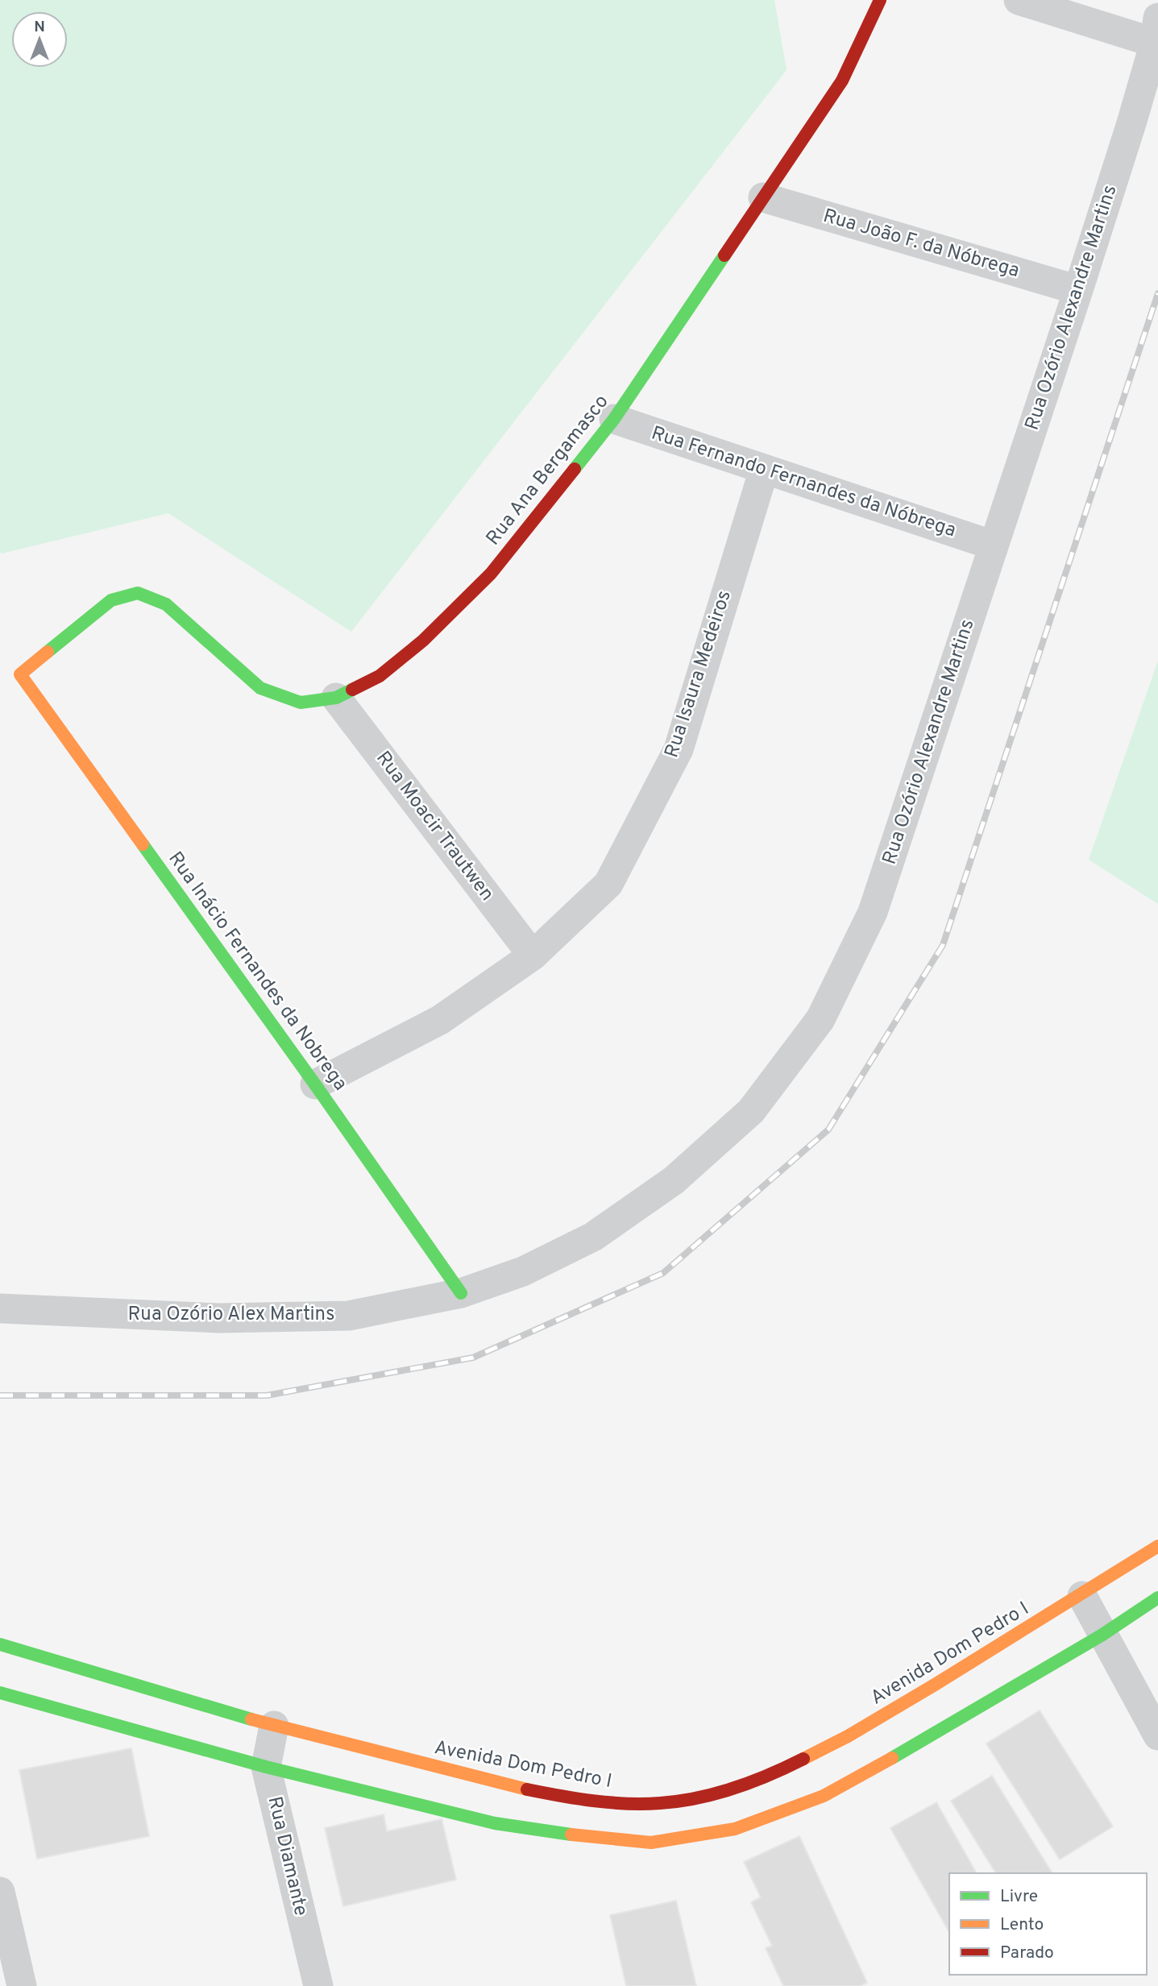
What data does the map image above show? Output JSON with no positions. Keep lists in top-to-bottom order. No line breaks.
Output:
{"streets":{"street":["Rua João F. da Nóbrega","Rua Ozório Alexandre Martins","Rua Ana Bergamasco","Rua Fernando Fernandes da Nóbrega","Rua Isaura Medeiros","Rua Moacir Trautwen","Rua Inácio Fernandes da Nobrega","Rua Ozório Alex Martins","Avenida Dom Pedro I","Rua Diamante"]},"crossings":[["Rua João F. da Nóbrega","Rua Ozório Alexandre Martins"],["Rua João F. da Nóbrega","Rua Ana Bergamasco"],["Rua Ozório Alexandre Martins","Rua Fernando Fernandes da Nóbrega"],["Rua Ozório Alexandre Martins","Rua Inácio Fernandes da Nobrega"],["Rua Ozório Alexandre Martins","Rua Ozório Alex Martins"],["Rua Ana Bergamasco","Rua Fernando Fernandes da Nóbrega"],["Rua Ana Bergamasco","Rua Moacir Trautwen"],["Rua Ana Bergamasco","Rua Inácio Fernandes da Nobrega"],["Rua Fernando Fernandes da Nóbrega","Rua Isaura Medeiros"],["Rua Isaura Medeiros","Rua Moacir Trautwen"],["Rua Isaura Medeiros","Rua Inácio Fernandes da Nobrega"],["Rua Inácio Fernandes da Nobrega","Rua Ozório Alex Martins"],["Avenida Dom Pedro I","Rua Diamante"]],"legend":["Livre","Lento","Parado"],"north":"top"}
